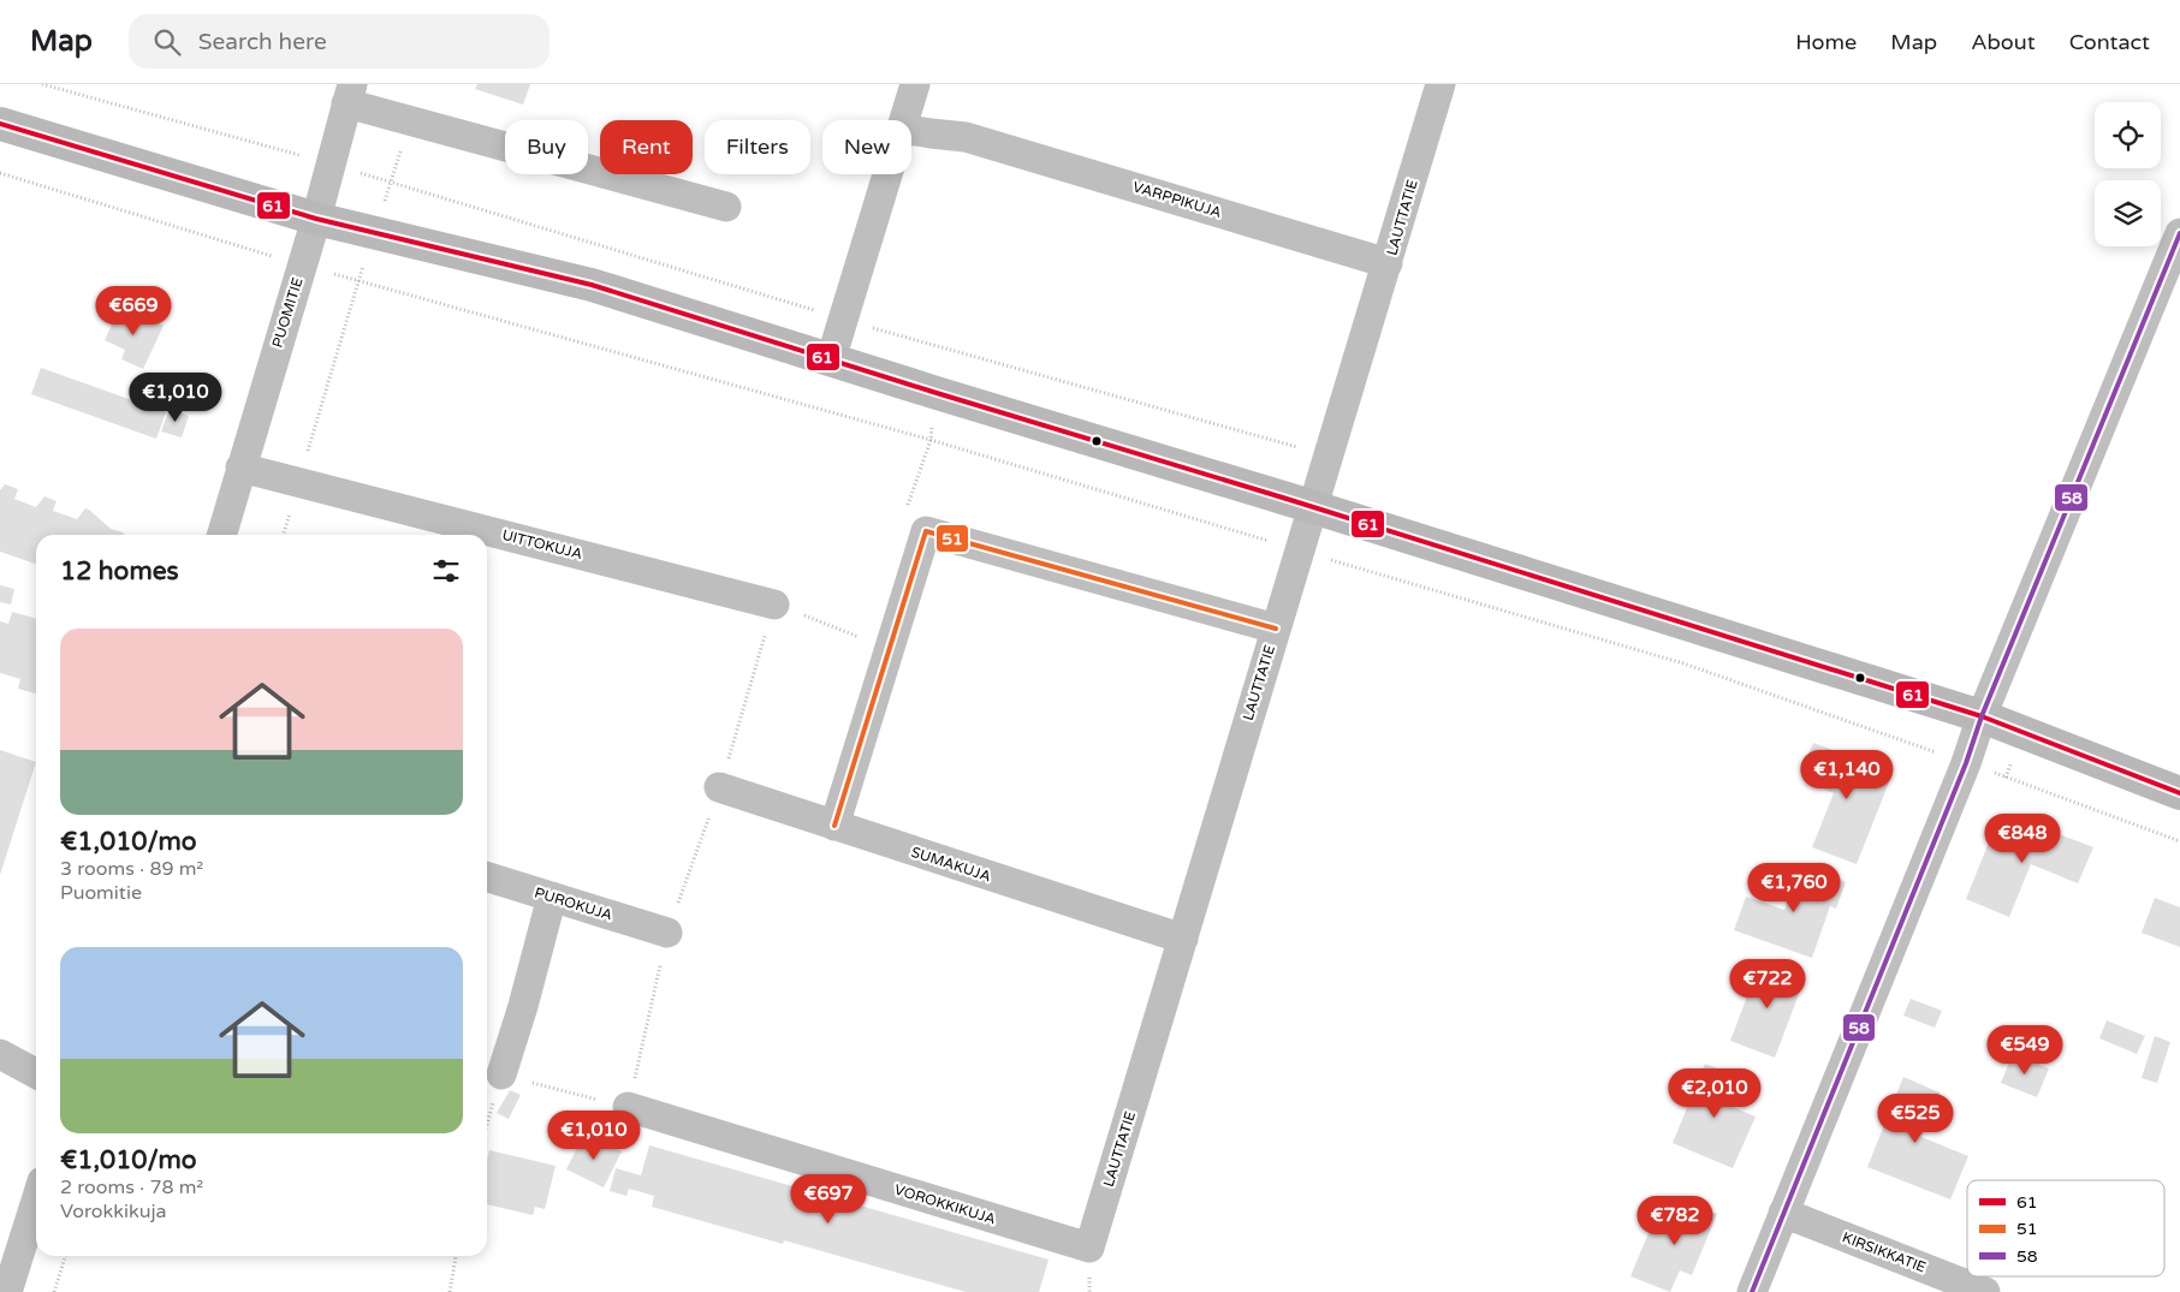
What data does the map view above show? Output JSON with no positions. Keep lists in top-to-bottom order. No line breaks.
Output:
{"streets":{"street":["VARPPIKUJA","LAUTTATIE","PUOMITIE","UITTOKUJA","SUMAKUJA","PUROKUJA","VOROKKIKUJA","KIRSIKKATIE"]},"crossings":[["VARPPIKUJA","LAUTTATIE"],["LAUTTATIE","SUMAKUJA"],["LAUTTATIE","VOROKKIKUJA"],["PUOMITIE","UITTOKUJA"]],"lines":["transit line 61","transit line 58","transit line 51"],"legend":["61","51","58"],"page":{"header":"Map","search":"Search here","nav":["Home","Map","About","Contact"],"chip":["Buy","Rent","Filters","New"],"price":["€669","€1,010","€1,140","€848","€1,760","€722","€549","€2,010","€525","€1,010","€697","€782"],"heading":"12 homes","list":[{"name":"€1,010/mo","note":"3 rooms · 89 m² · Puomitie"},{"name":"€1,010/mo","note":"2 rooms · 78 m² · Vorokkikuja"}]}}
